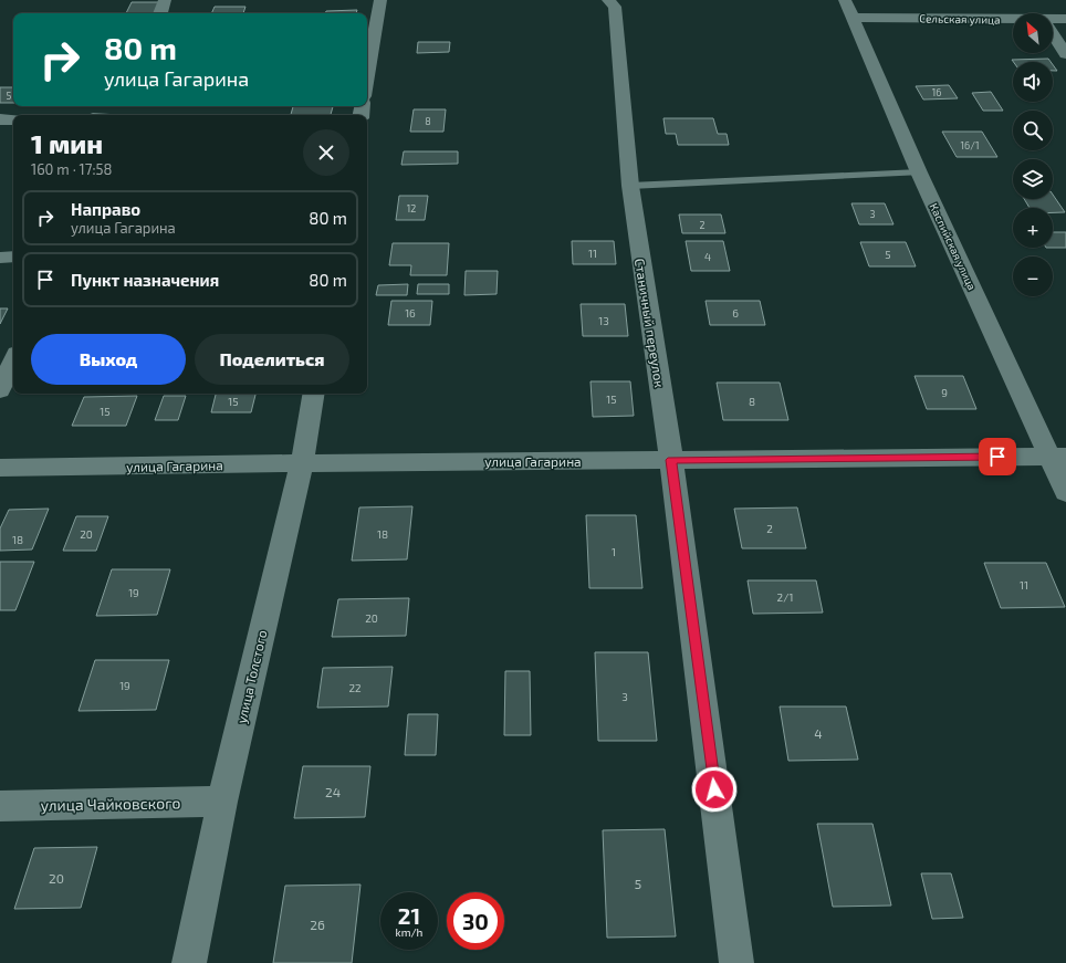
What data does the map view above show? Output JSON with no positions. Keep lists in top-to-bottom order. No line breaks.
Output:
{"streets":{"street":["Сельская улица","Каспийская улица","Станичный переулок","улица Гагарина","улица Толстого","улица Чайковского"]},"crossings":[["Сельская улица","Каспийская улица"],["Каспийская улица","улица Гагарина"],["Станичный переулок","улица Гагарина"],["улица Гагарина","улица Толстого"],["улица Толстого","улица Чайковского"]],"house_numbers":["16","5","8","16/1","12","3","2","11","5","4","16","6","13","9","15","15","8","15","2","20","18","18","1","11","19","2/1","20","19","22","3","4","24","20","5","26"],"north":"top left","page":{"map_buttons":["+","−"],"turn":["80 m","улица Гагарина"],"heading":["1 мин","160 m · 17:58"],"list":[{"name":"Направо","note":"улица Гагарина","value":"80 m"},{"name":"Пункт назначения","value":"80 m"}],"buttons":["Выход","Поделиться"],"speed":"21 km/h","limit":"30"}}
